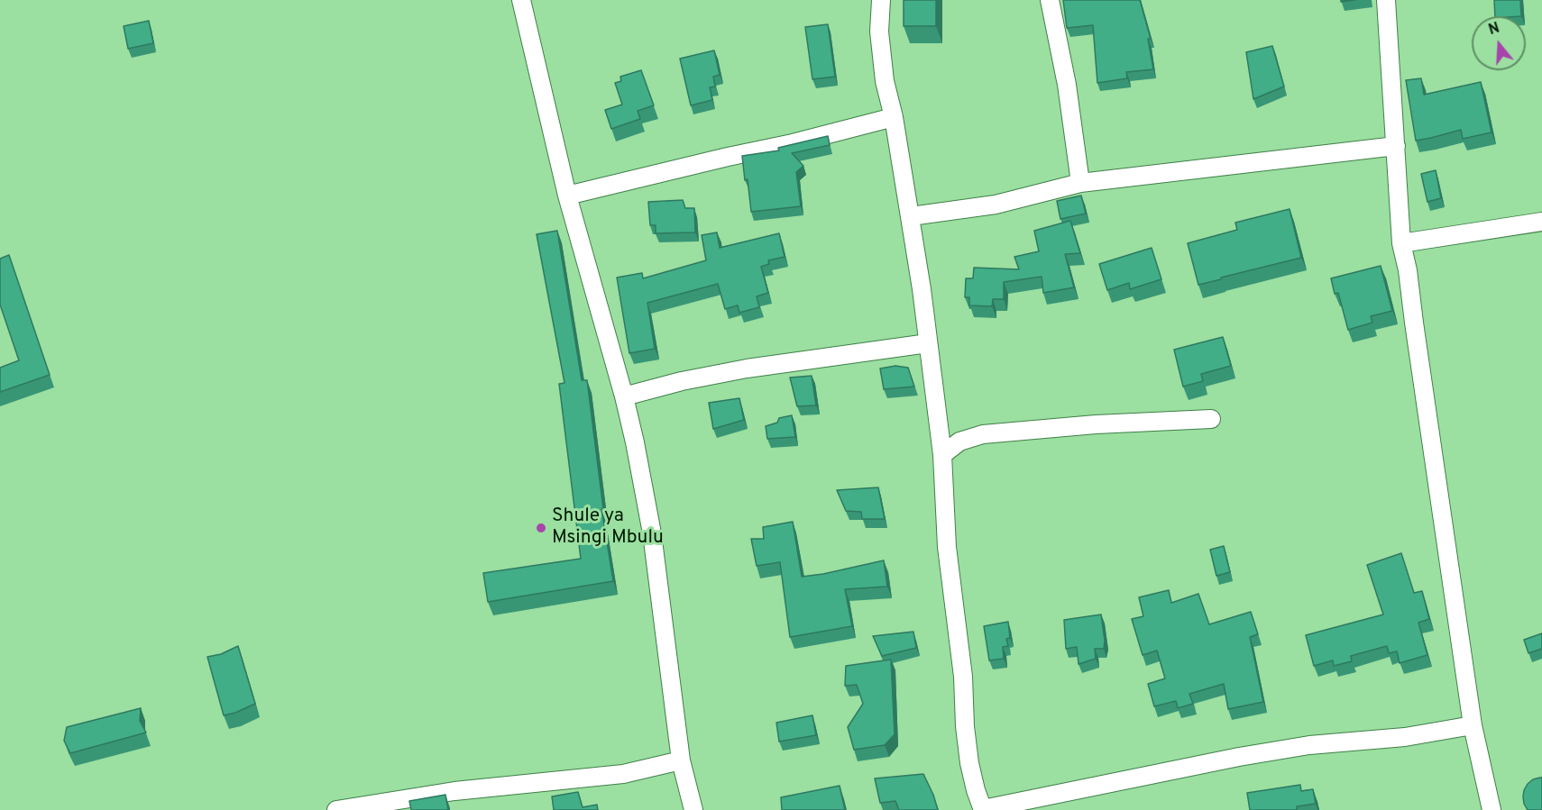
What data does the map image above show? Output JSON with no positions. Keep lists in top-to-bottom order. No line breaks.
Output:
{"places":["Shule ya Msingi Mbulu"],"north":"top"}
